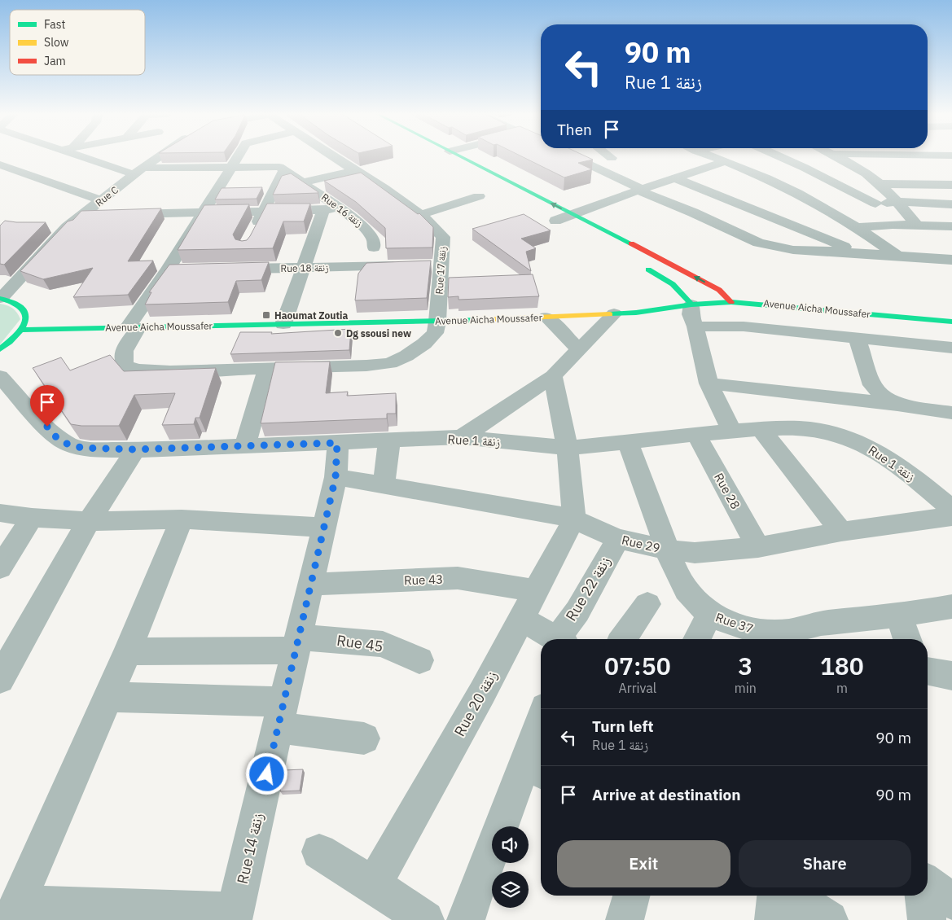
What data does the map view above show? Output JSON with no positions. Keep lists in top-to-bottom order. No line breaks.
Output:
{"streets":{"street":["Rue C","Rue 16 زنقة","Rue 18 زنقة","Rue 17 زنقة","Avenue Aicha Moussafer","Rue 1 زنقة","Rue 28","Rue 29","Rue 43","Rue 22 زنقة","Rue 37","Rue 45","Rue 20 زنقة","Rue 14 زنقة"]},"crossings":[["Rue 17 زنقة","Avenue Aicha Moussafer"],["Rue 1 زنقة","Rue 28"],["Rue 1 زنقة","Rue 37"],["Rue 1 زنقة","Rue 14 زنقة"],["Rue 28","Rue 29"],["Rue 29","Rue 22 زنقة"],["Rue 29","Rue 37"],["Rue 29","Rue 20 زنقة"],["Rue 29","Rue 14 زنقة"],["Rue 43","Rue 20 زنقة"],["Rue 43","Rue 14 زنقة"],["Rue 45","Rue 14 زنقة"]],"places":{"transit":["Haoumat Zoutia"],"other":["Dg ssousi new"]},"legend":["Fast","Slow","Jam"],"page":{"turn":["90 m","Rue 1 زنقة"],"then":"Then","eta":["07:50","Arrival","3","min","180","m"],"list":[{"name":"Turn left","note":"Rue 1 زنقة","value":"90 m"},{"name":"Arrive at destination","value":"90 m"}],"buttons":["Exit","Share"]}}
